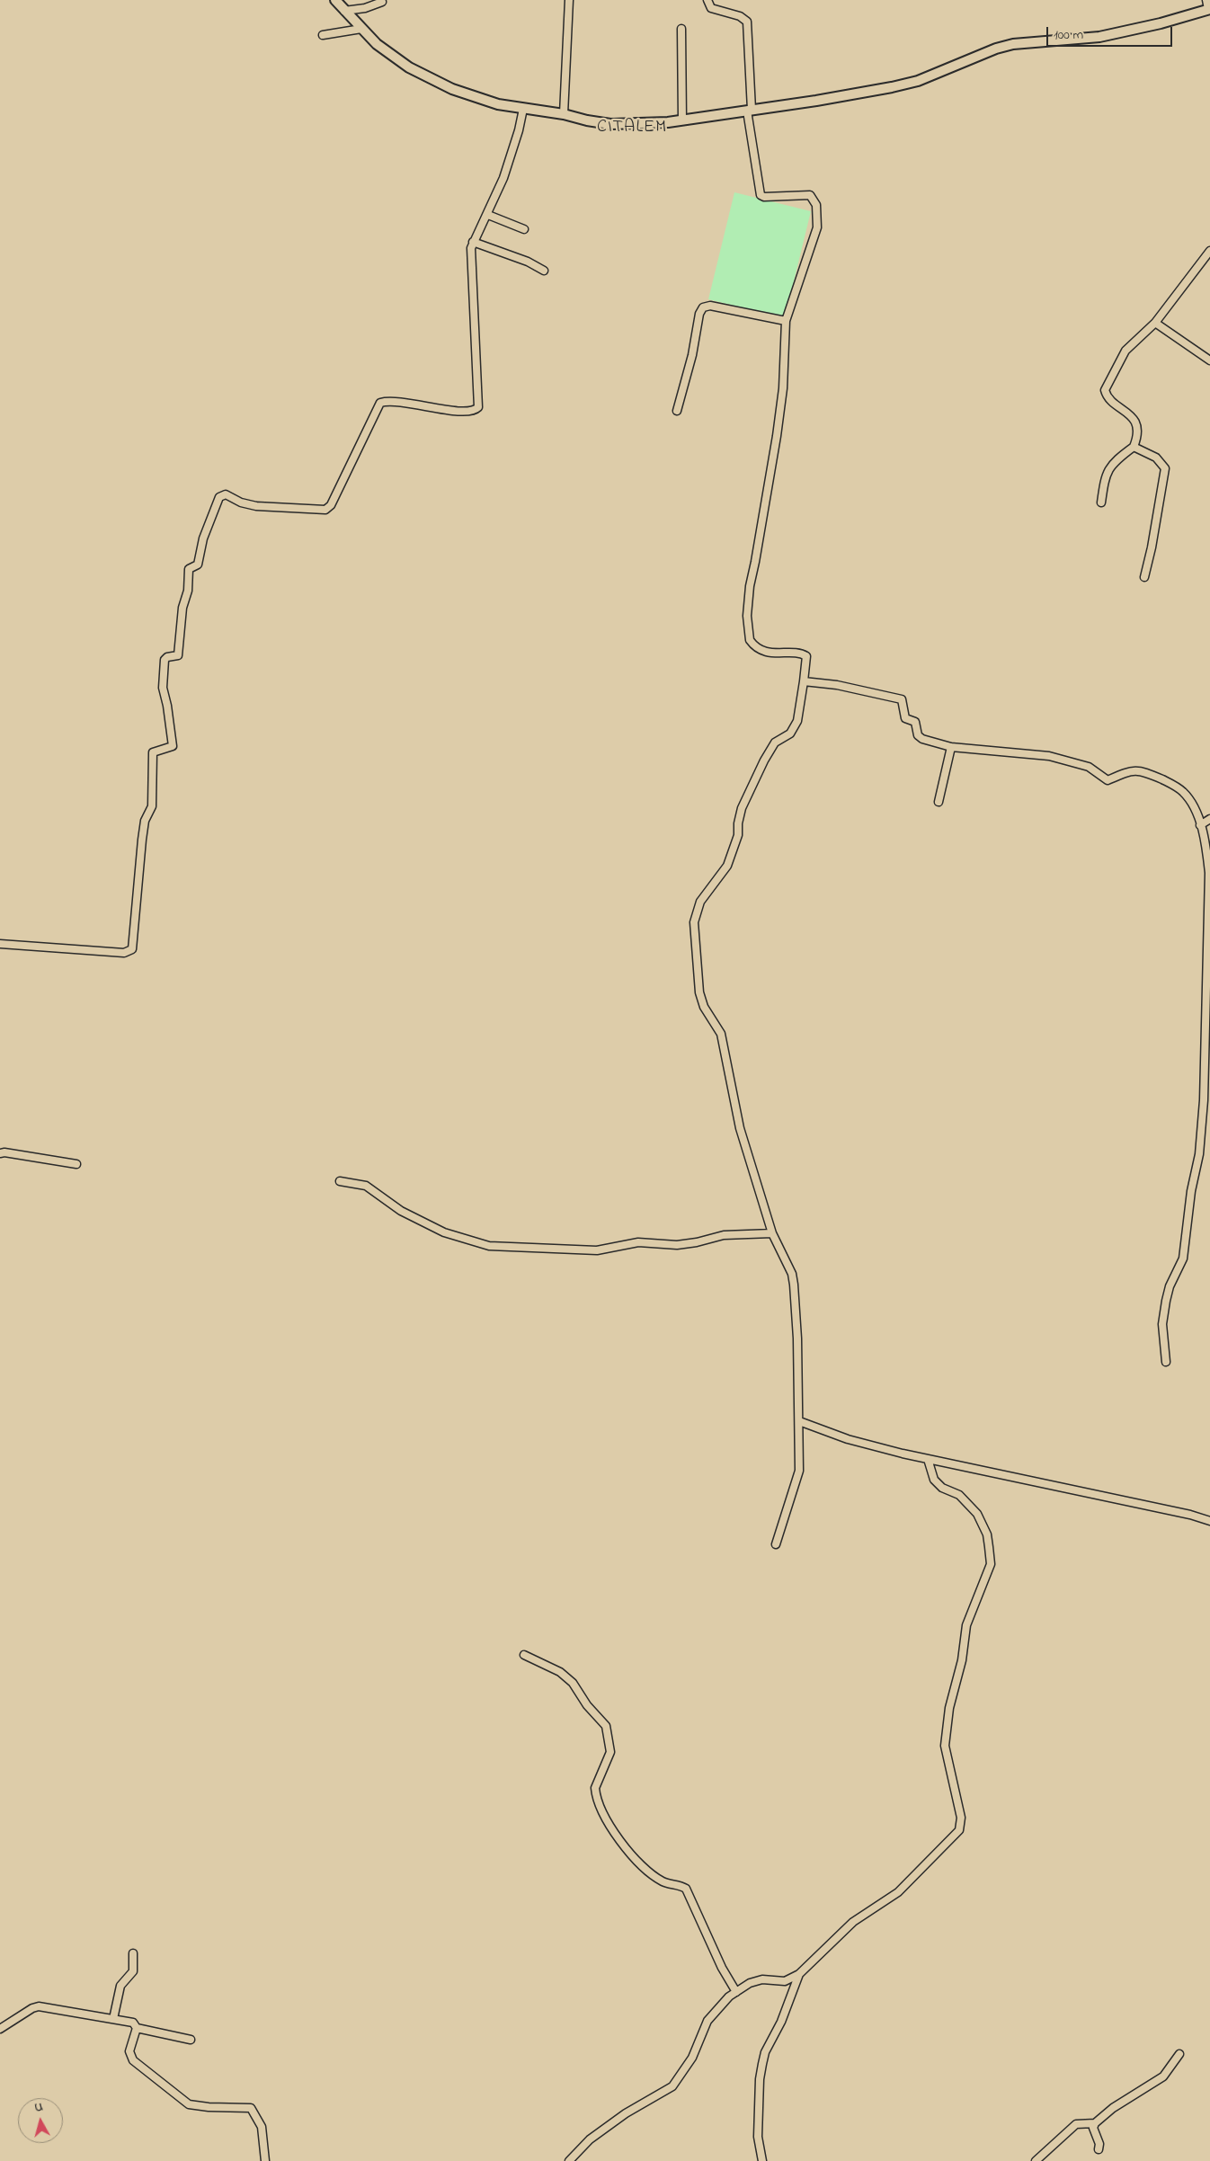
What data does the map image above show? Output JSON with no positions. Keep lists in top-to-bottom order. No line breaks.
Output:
{"districts":["CITALEM"],"scale_bar":"100 m","north":"top"}
